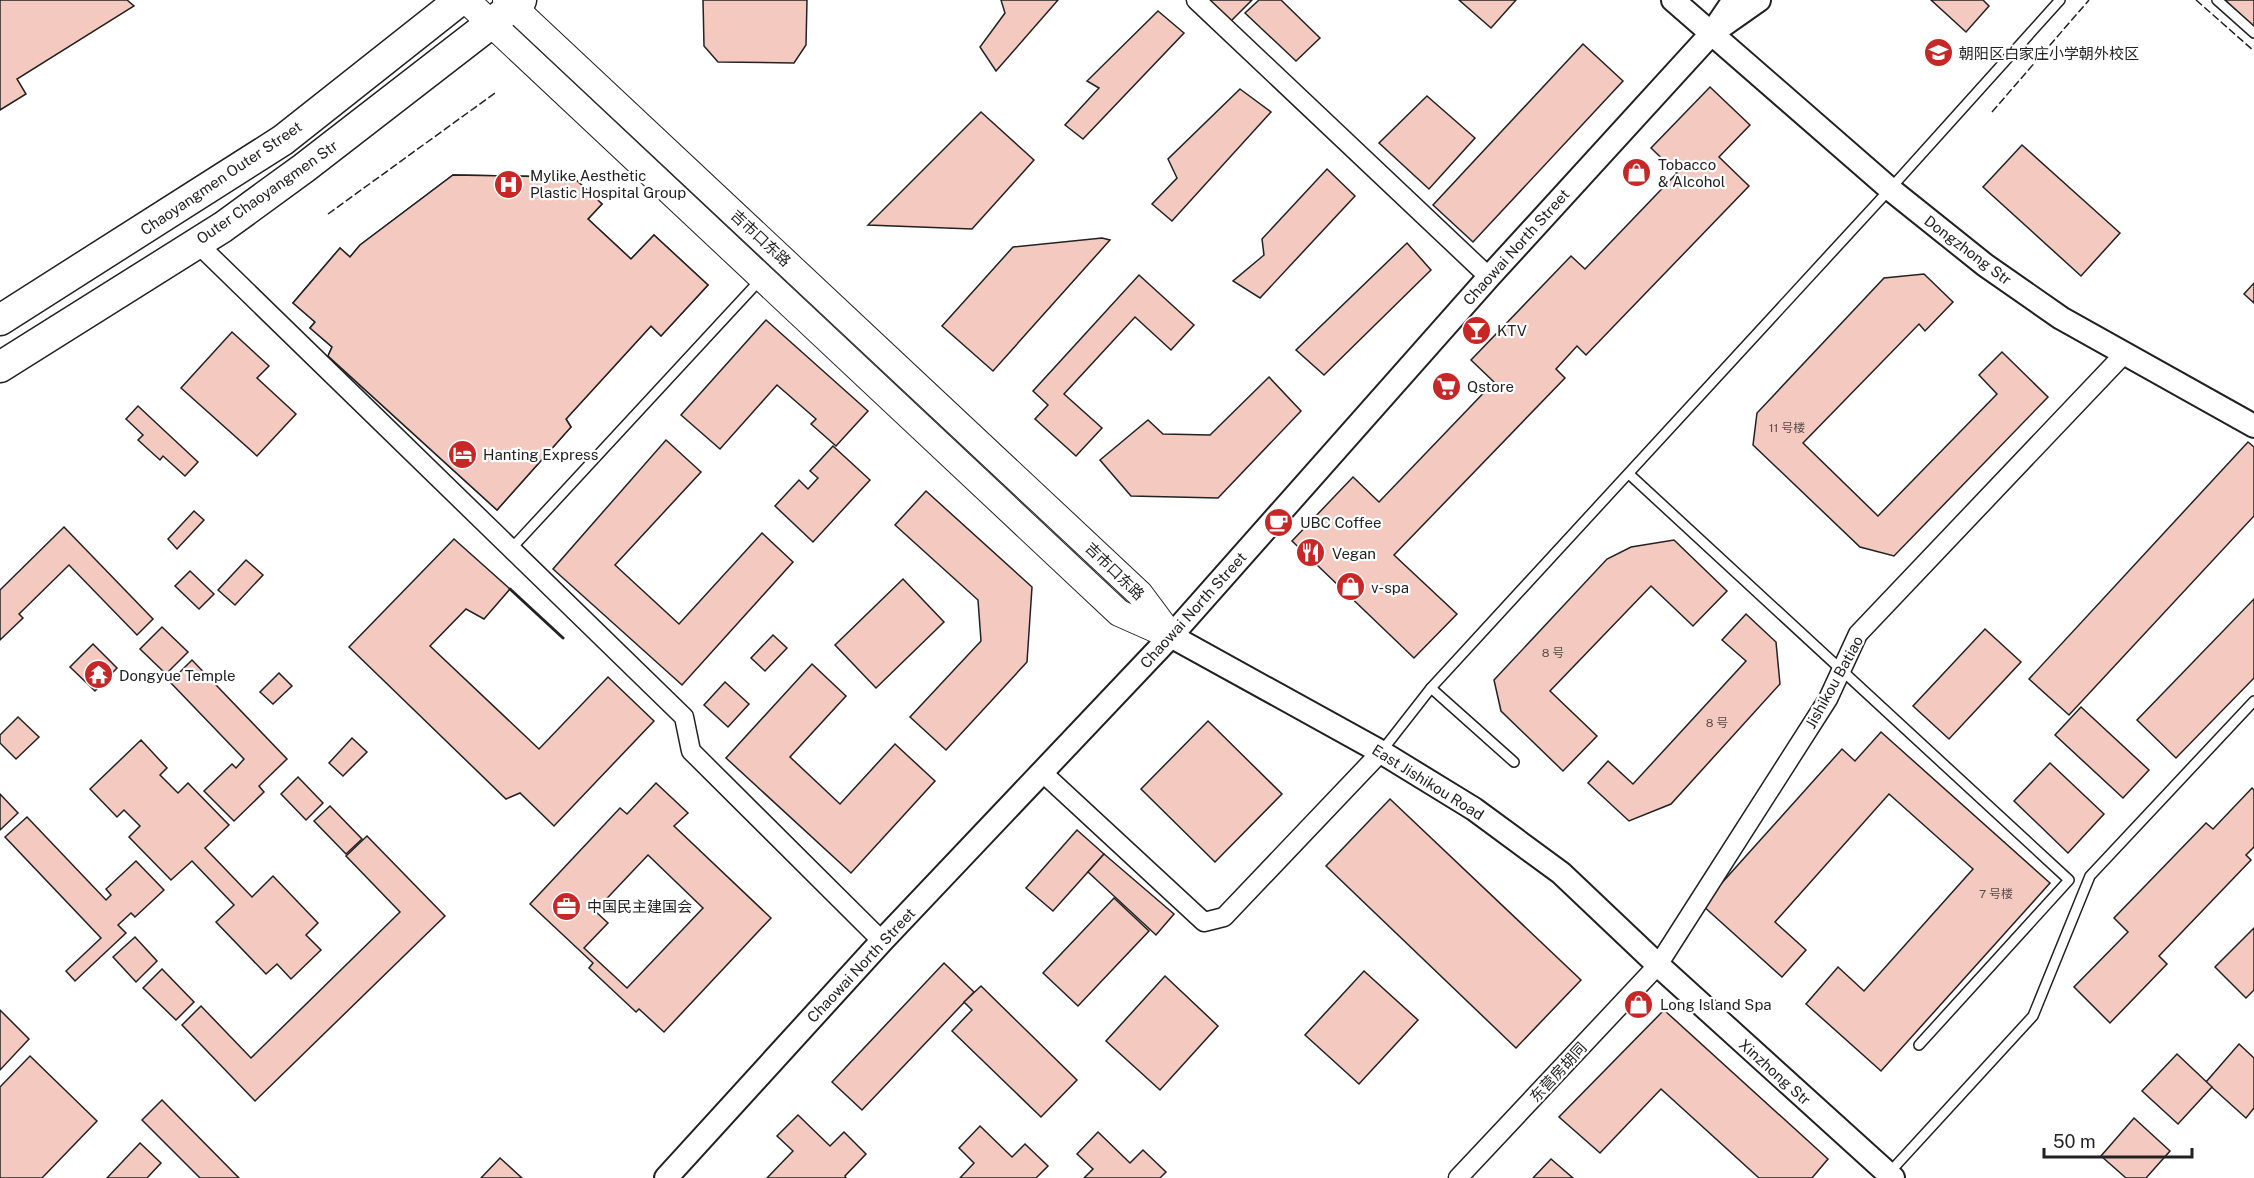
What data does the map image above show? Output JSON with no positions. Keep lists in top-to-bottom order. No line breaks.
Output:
{"streets":{"highway":["Chaoyangmen Outer Street","Outer Chaoyangmen Str"],"main road":["吉市口东路"],"street":["Chaowai North Street","Dongzhong Str","Jishikou Batiao","East Jishikou Road","东营房胡同","Xinzhong Str"]},"crossings":[["Outer Chaoyangmen Str","吉市口东路"],["吉市口东路","Chaowai North Street"],["吉市口东路","East Jishikou Road"],["Chaowai North Street","Dongzhong Str"],["Chaowai North Street","East Jishikou Road"],["Dongzhong Str","Jishikou Batiao"],["Jishikou Batiao","East Jishikou Road"],["Jishikou Batiao","东营房胡同"],["Jishikou Batiao","Xinzhong Str"],["East Jishikou Road","东营房胡同"],["East Jishikou Road","Xinzhong Str"],["东营房胡同","Xinzhong Str"]],"places":{"school or university":["朝阳区白家庄小学朝外校区"],"shop":["Tobacco & Alcohol","v-spa","Long Island Spa"],"hospital":["Mylike Aesthetic Plastic Hospital Group"],"bar":["KTV"],"supermarket":["Qstore"],"hotel":["Hanting Express"],"cafe":["UBC Coffee"],"restaurant":["Vegan"],"temple":["Dongyue Temple"],"office":["中国民主建国会"]},"house_numbers":["11 号楼","8 号","8 号","7 号楼"],"scale_bar":"50 m"}
